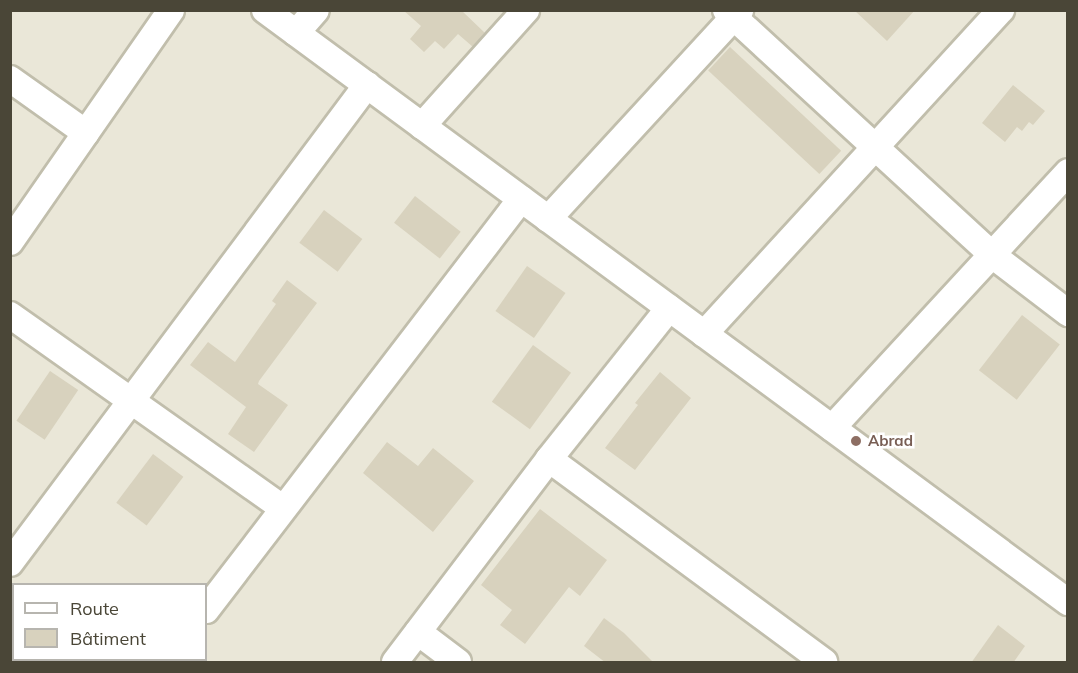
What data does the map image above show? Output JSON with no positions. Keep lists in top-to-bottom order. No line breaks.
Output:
{"places":["Abrad"],"legend":["Route","Bâtiment"]}
